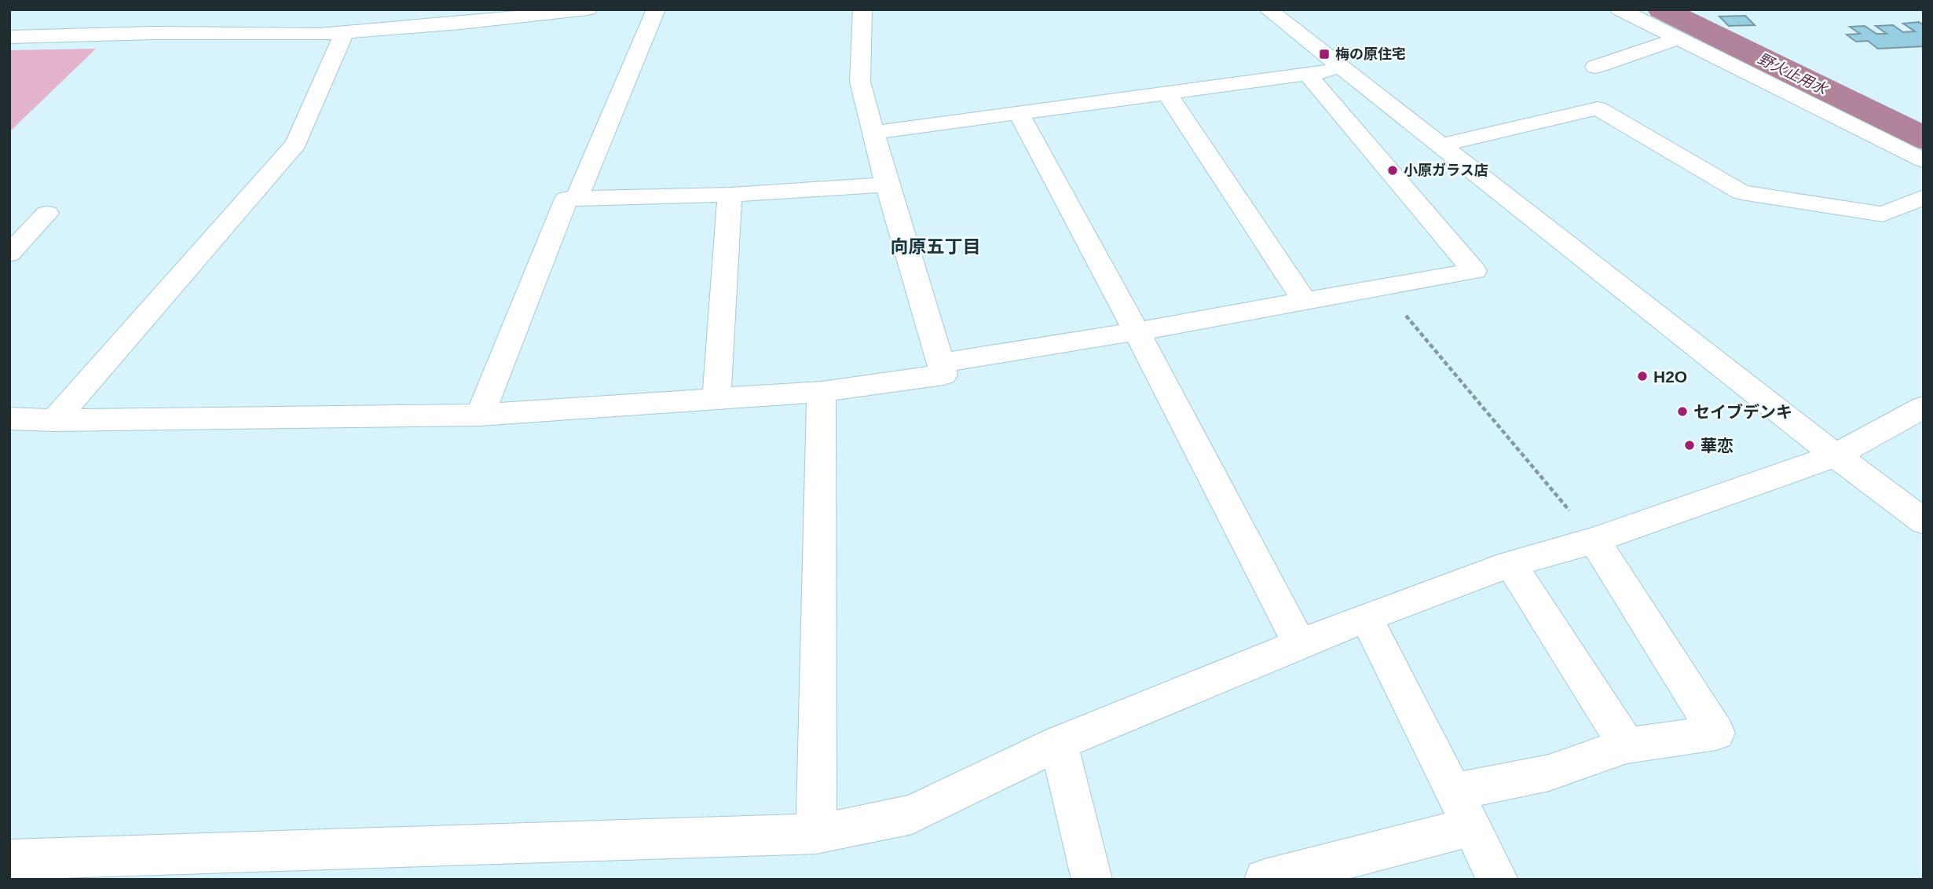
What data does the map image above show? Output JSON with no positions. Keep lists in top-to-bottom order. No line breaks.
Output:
{"districts":["向原五丁目"],"water":["野火止用水"],"places":{"transit":["梅の原住宅"],"other":["小原ガラス店","H2O","セイブデンキ","華恋"]}}
